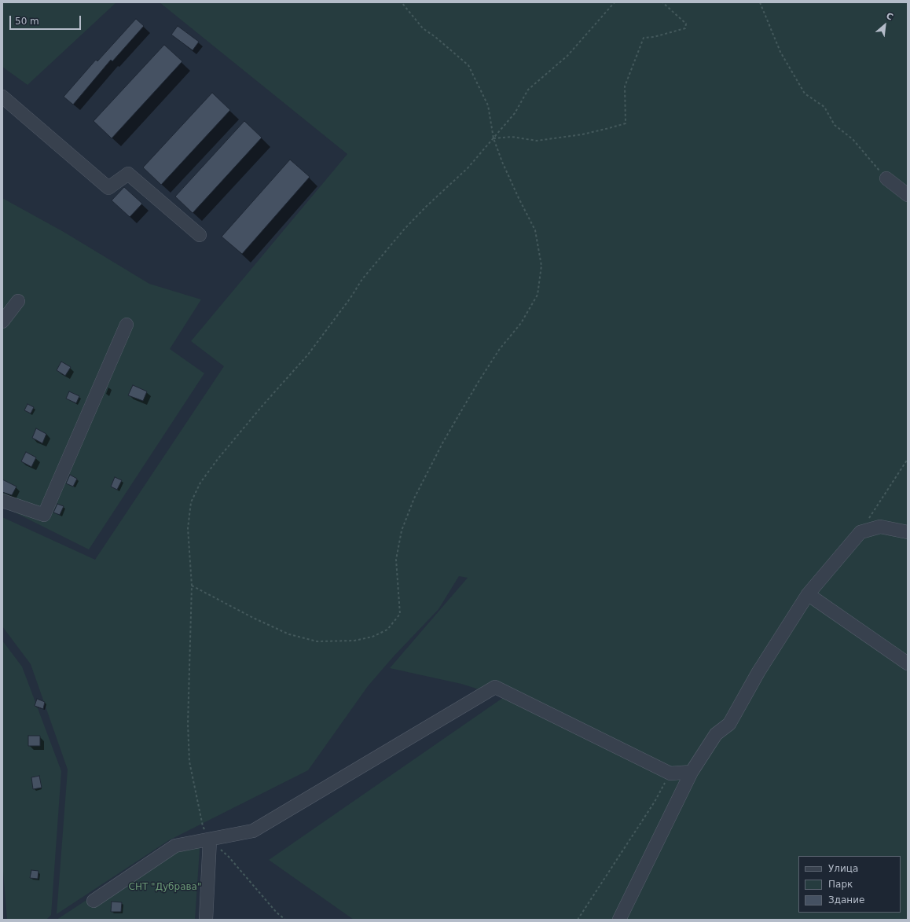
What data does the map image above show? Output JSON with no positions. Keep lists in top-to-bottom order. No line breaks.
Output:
{"parks":["СНТ \"Дубрава\""],"legend":["Улица","Парк","Здание"],"scale_bar":"50 m","north":"top right"}
